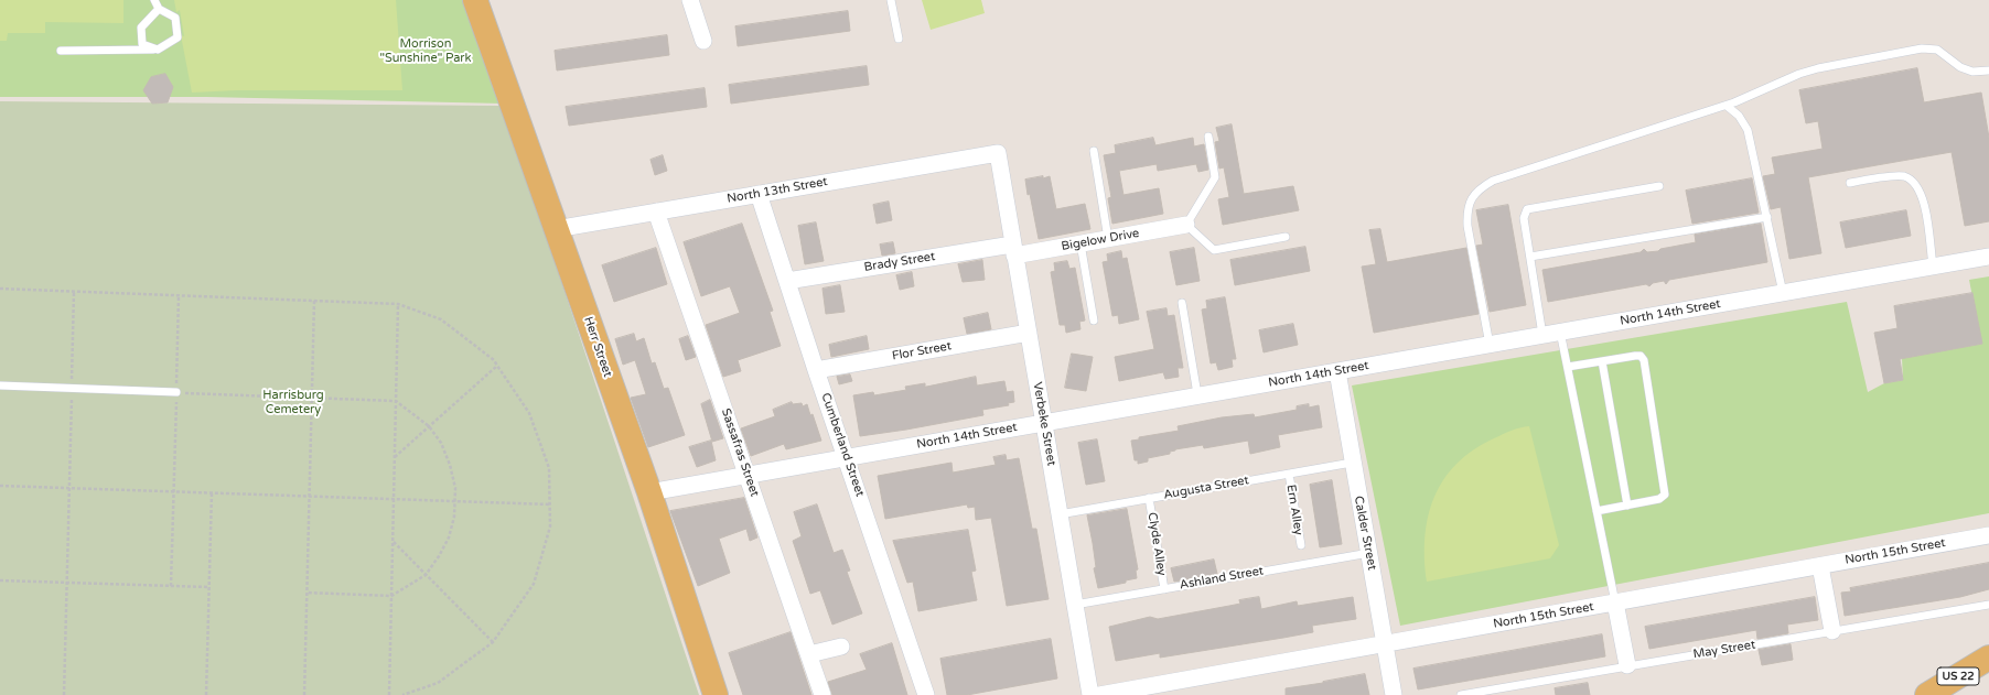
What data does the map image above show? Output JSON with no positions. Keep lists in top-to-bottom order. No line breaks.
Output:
{"streets":{"main road":["Herr Street","US 22"],"street":["North 13th Street","Bigelow Drive","Brady Street","North 14th Street","Flor Street","Verbeke Street","Cumberland Street","Sassafras Street","Calder Street","North 15th Street"],"lane":["Augusta Street","Ern Alley","Clyde Alley","Ashland Street","May Street"]},"crossings":[["North 13th Street","Herr Street"],["North 13th Street","Verbeke Street"],["North 13th Street","Cumberland Street"],["North 13th Street","Sassafras Street"],["Bigelow Drive","Brady Street"],["Bigelow Drive","Verbeke Street"],["Brady Street","Verbeke Street"],["Brady Street","Cumberland Street"],["North 14th Street","Herr Street"],["North 14th Street","Verbeke Street"],["North 14th Street","Cumberland Street"],["North 14th Street","Sassafras Street"],["North 14th Street","Calder Street"],["Flor Street","Verbeke Street"],["Flor Street","Cumberland Street"],["Verbeke Street","Augusta Street"],["Verbeke Street","Ashland Street"],["Augusta Street","Ern Alley"],["Augusta Street","Calder Street"],["Augusta Street","Clyde Alley"],["Calder Street","North 15th Street"],["Calder Street","Ashland Street"],["Clyde Alley","Ashland Street"]],"parks":["Morrison \"Sunshine\" Park","Harrisburg Cemetery"]}
